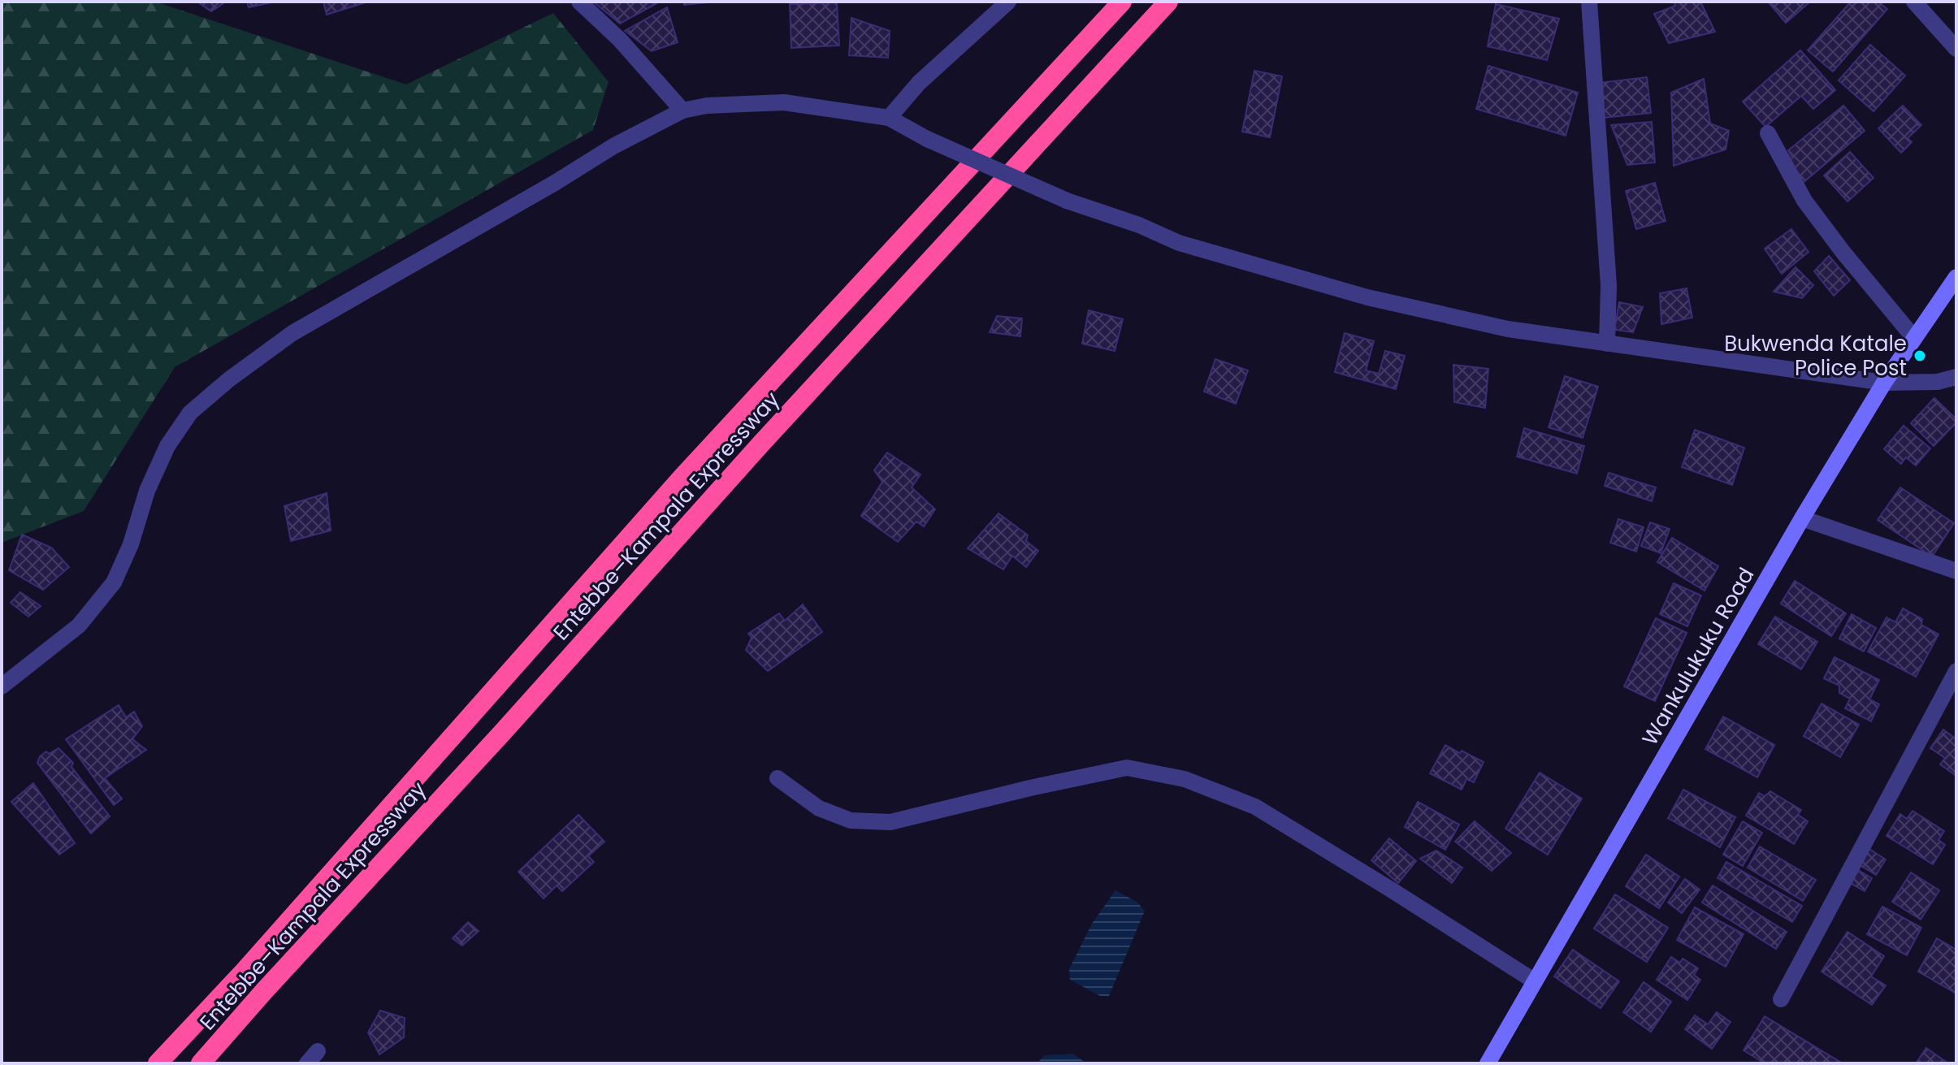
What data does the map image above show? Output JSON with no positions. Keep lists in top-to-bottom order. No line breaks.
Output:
{"streets":{"highway":["Entebbe–Kampala Expressway"],"main road":["Wankulukuku Road"]},"places":["Bukwenda Katale Police Post"]}
